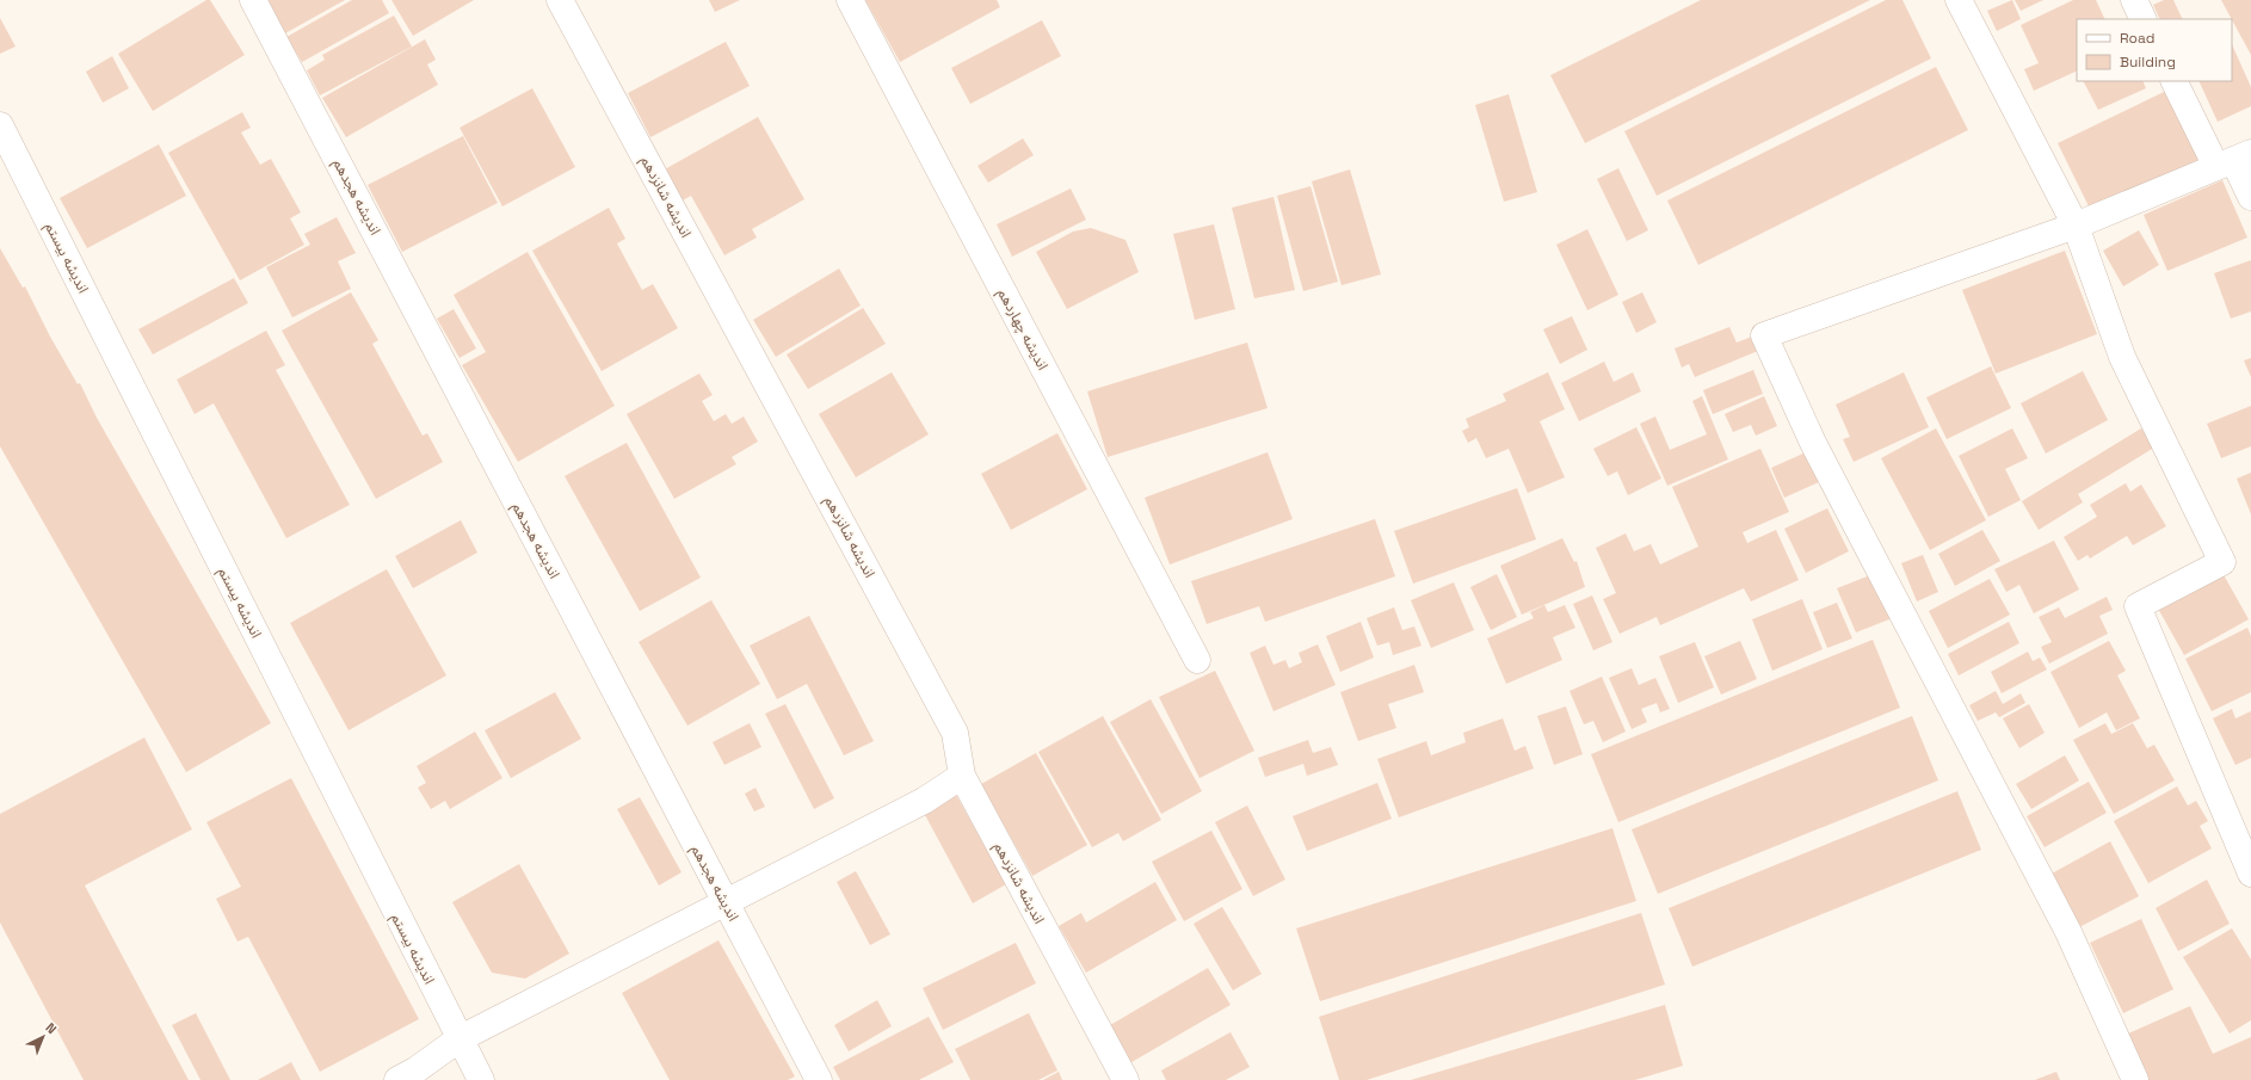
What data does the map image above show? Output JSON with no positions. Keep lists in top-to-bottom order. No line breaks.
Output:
{"streets":{"street":["اندیشه هجدهم","اندیشه شانزدهم","اندیشه بیستم","اندیشه چهاردهم"]},"legend":["Road","Building"],"north":"top right"}
